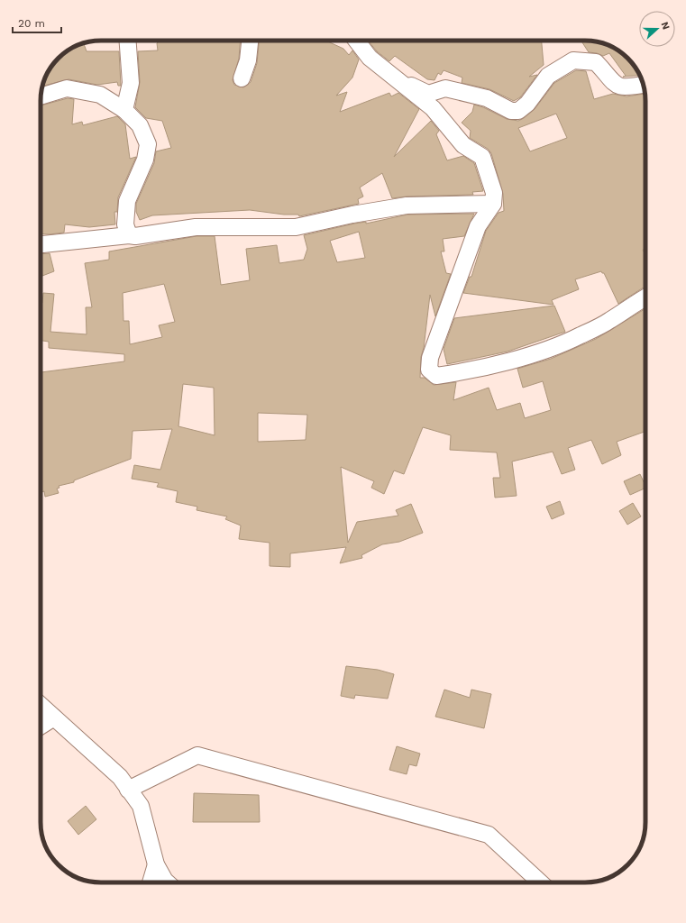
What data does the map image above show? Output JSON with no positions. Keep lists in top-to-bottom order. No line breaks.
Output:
{"scale_bar":"20 m","north":"right"}
